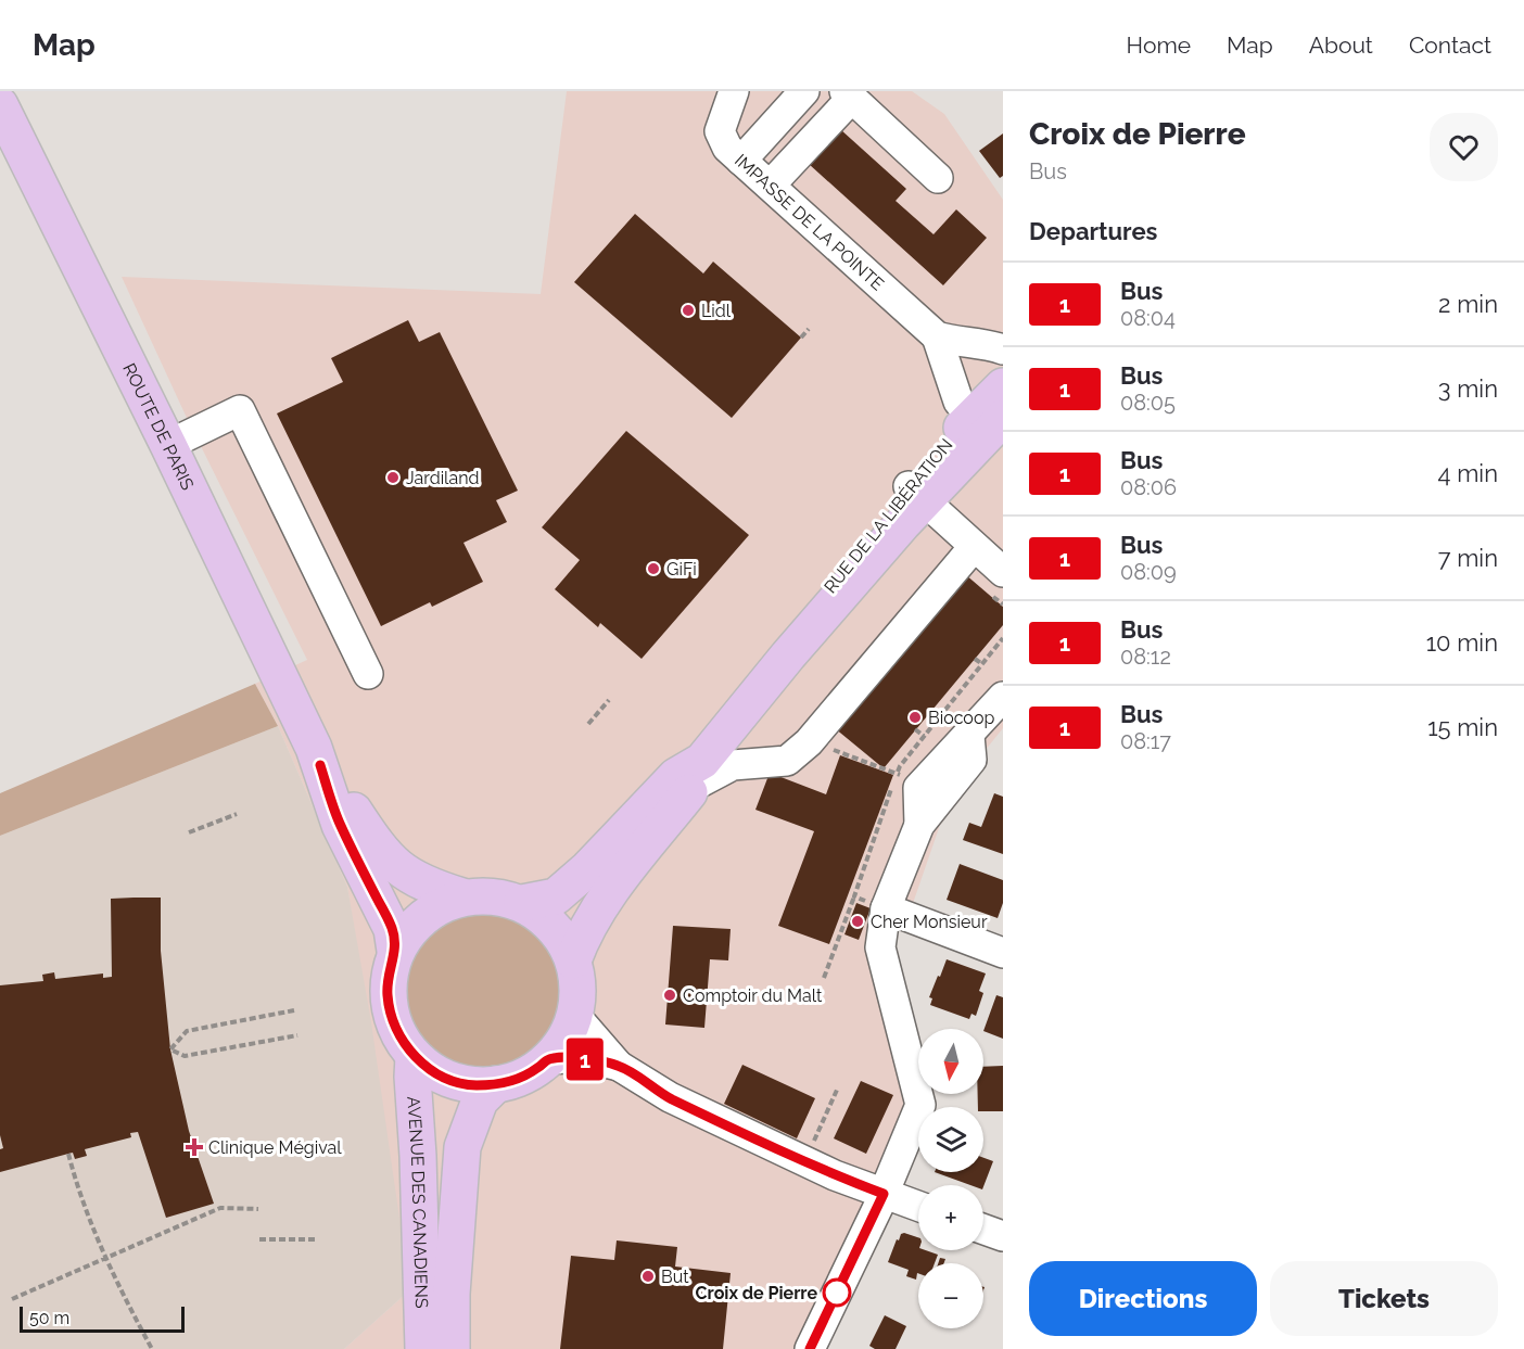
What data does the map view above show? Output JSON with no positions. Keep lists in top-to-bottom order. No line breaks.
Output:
{"streets":{"main road":["ROUTE DE PARIS","RUE DE LA LIBÉRATION","AVENUE DES CANADIENS"],"street":["IMPASSE DE LA POINTE"]},"crossings":[["IMPASSE DE LA POINTE","RUE DE LA LIBÉRATION"],["RUE DE LA LIBÉRATION","AVENUE DES CANADIENS"]],"places":{"other":["Lidl","Jardiland","GiFi","Biocoop","Cher Monsieur","Comptoir du Malt","But","Croix de Pierre"],"health":["Clinique Mégival"]},"lines":["bus line 1"],"scale_bar":"50 m","north":"bottom","page":{"header":"Map","nav":["Home","Map","About","Contact"],"on_map":"1","heading":[["Croix de Pierre","Bus"],"Departures"],"list":[{"mark":"1","name":"Bus","note":"08:04","value":"2 min"},{"mark":"1","name":"Bus","note":"08:05","value":"3 min"},{"mark":"1","name":"Bus","note":"08:06","value":"4 min"},{"mark":"1","name":"Bus","note":"08:09","value":"7 min"},{"mark":"1","name":"Bus","note":"08:12","value":"10 min"},{"mark":"1","name":"Bus","note":"08:17","value":"15 min"}],"map_buttons":["+","−"],"buttons":["Directions","Tickets"],"scale":"50 m"}}
